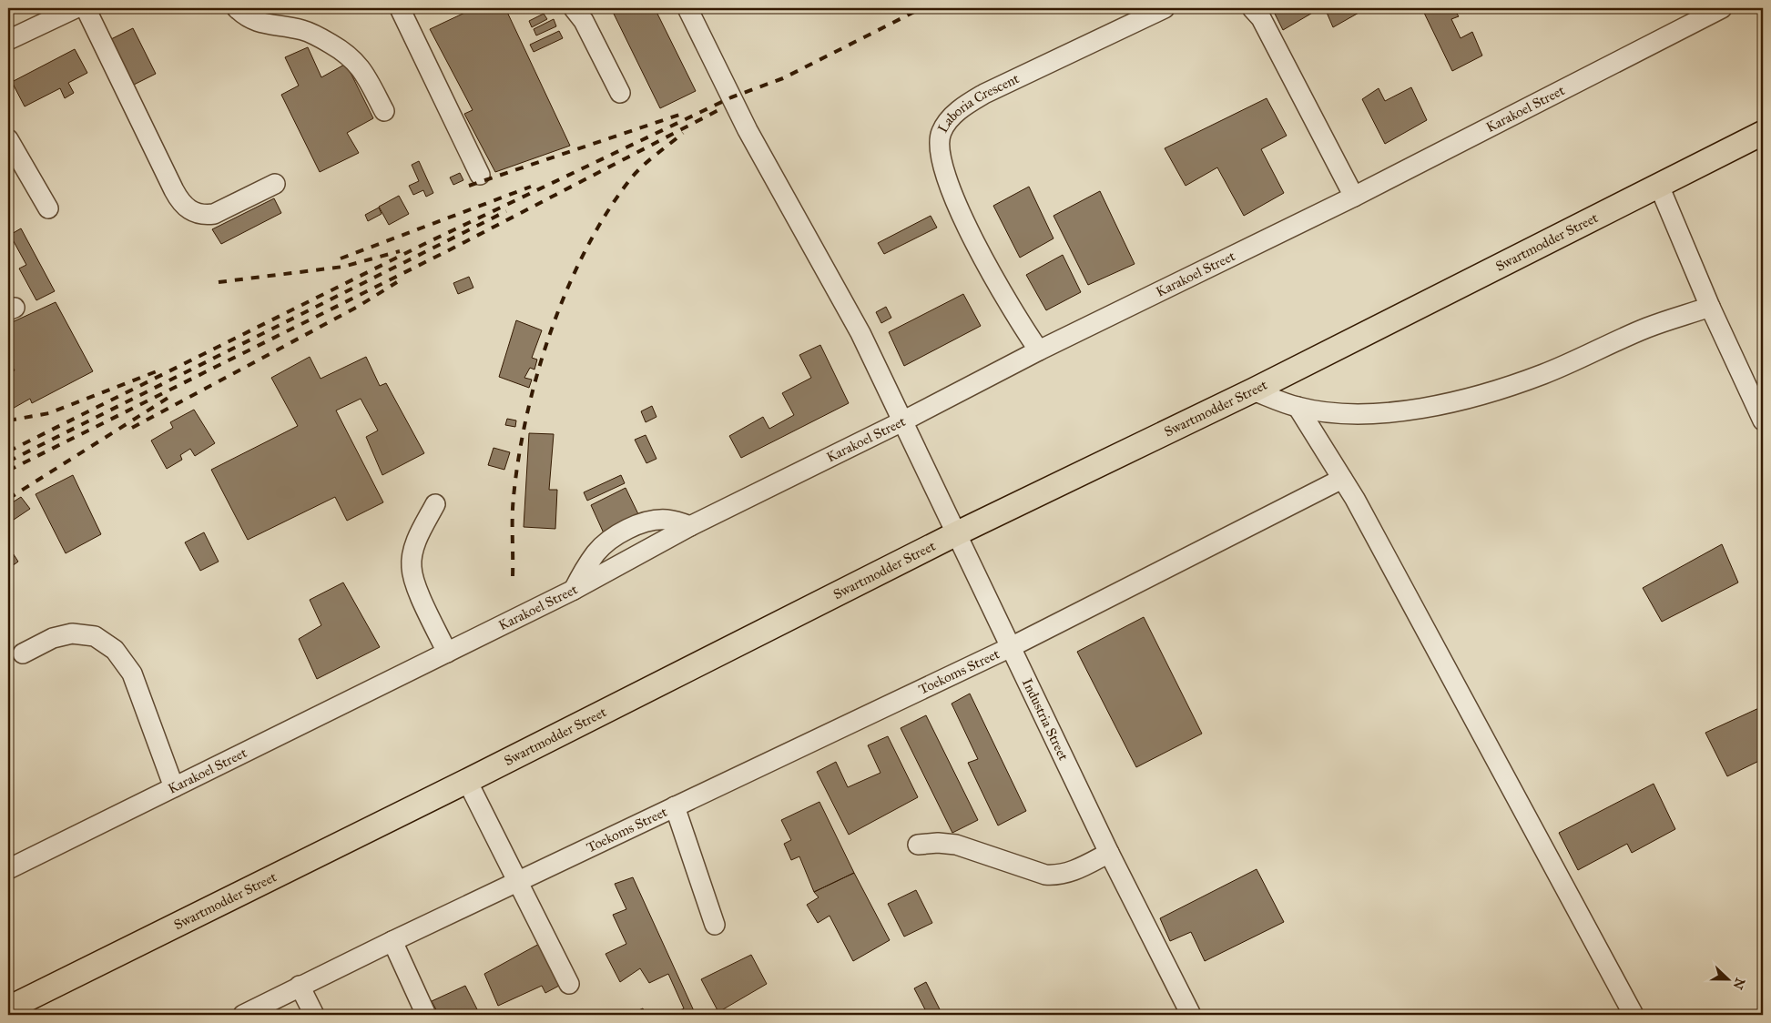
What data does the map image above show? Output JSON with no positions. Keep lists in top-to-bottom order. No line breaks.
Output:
{"streets":{"main road":["Swartmodder Street"],"street":["Laboria Crescent","Karakoel Street","Toekoms Street","Industria Street"]},"crossings":[["Laboria Crescent","Karakoel Street"],["Karakoel Street","Industria Street"],["Swartmodder Street","Industria Street"],["Toekoms Street","Industria Street"]],"north":"right"}
